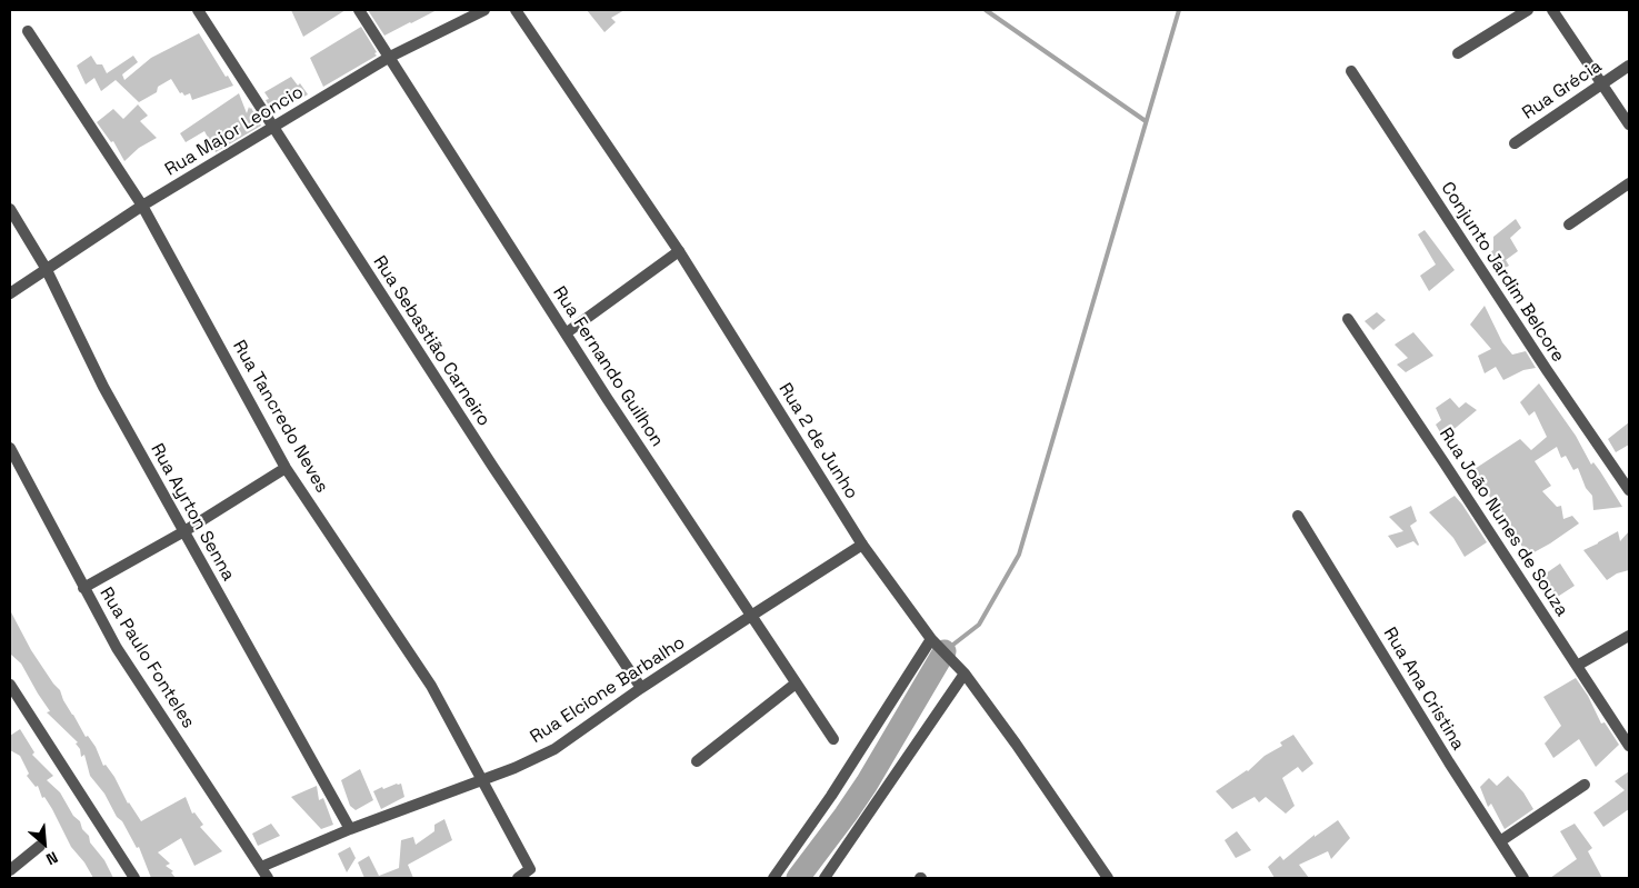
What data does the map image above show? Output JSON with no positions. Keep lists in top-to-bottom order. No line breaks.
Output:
{"streets":{"street":["Rua Grécia","Rua Major Leoncio","Conjunto Jardim Belcore","Rua Sebastião Carneiro","Rua Fernando Guilhon","Rua Tancredo Neves","Rua 2 de Junho","Rua Ayrton Senna","Rua João Nunes de Souza","Rua Paulo Fonteles","Rua Ana Cristina","Rua Elcione Barbalho"]},"crossings":[["Rua Major Leoncio","Rua Sebastião Carneiro"],["Rua Major Leoncio","Rua Fernando Guilhon"],["Rua Major Leoncio","Rua Tancredo Neves"],["Rua Major Leoncio","Rua Ayrton Senna"],["Rua Sebastião Carneiro","Rua Elcione Barbalho"],["Rua Fernando Guilhon","Rua Elcione Barbalho"],["Rua Tancredo Neves","Rua Elcione Barbalho"],["Rua 2 de Junho","Rua Elcione Barbalho"],["Rua Ayrton Senna","Rua Elcione Barbalho"],["Rua Paulo Fonteles","Rua Elcione Barbalho"]],"north":"bottom right"}
